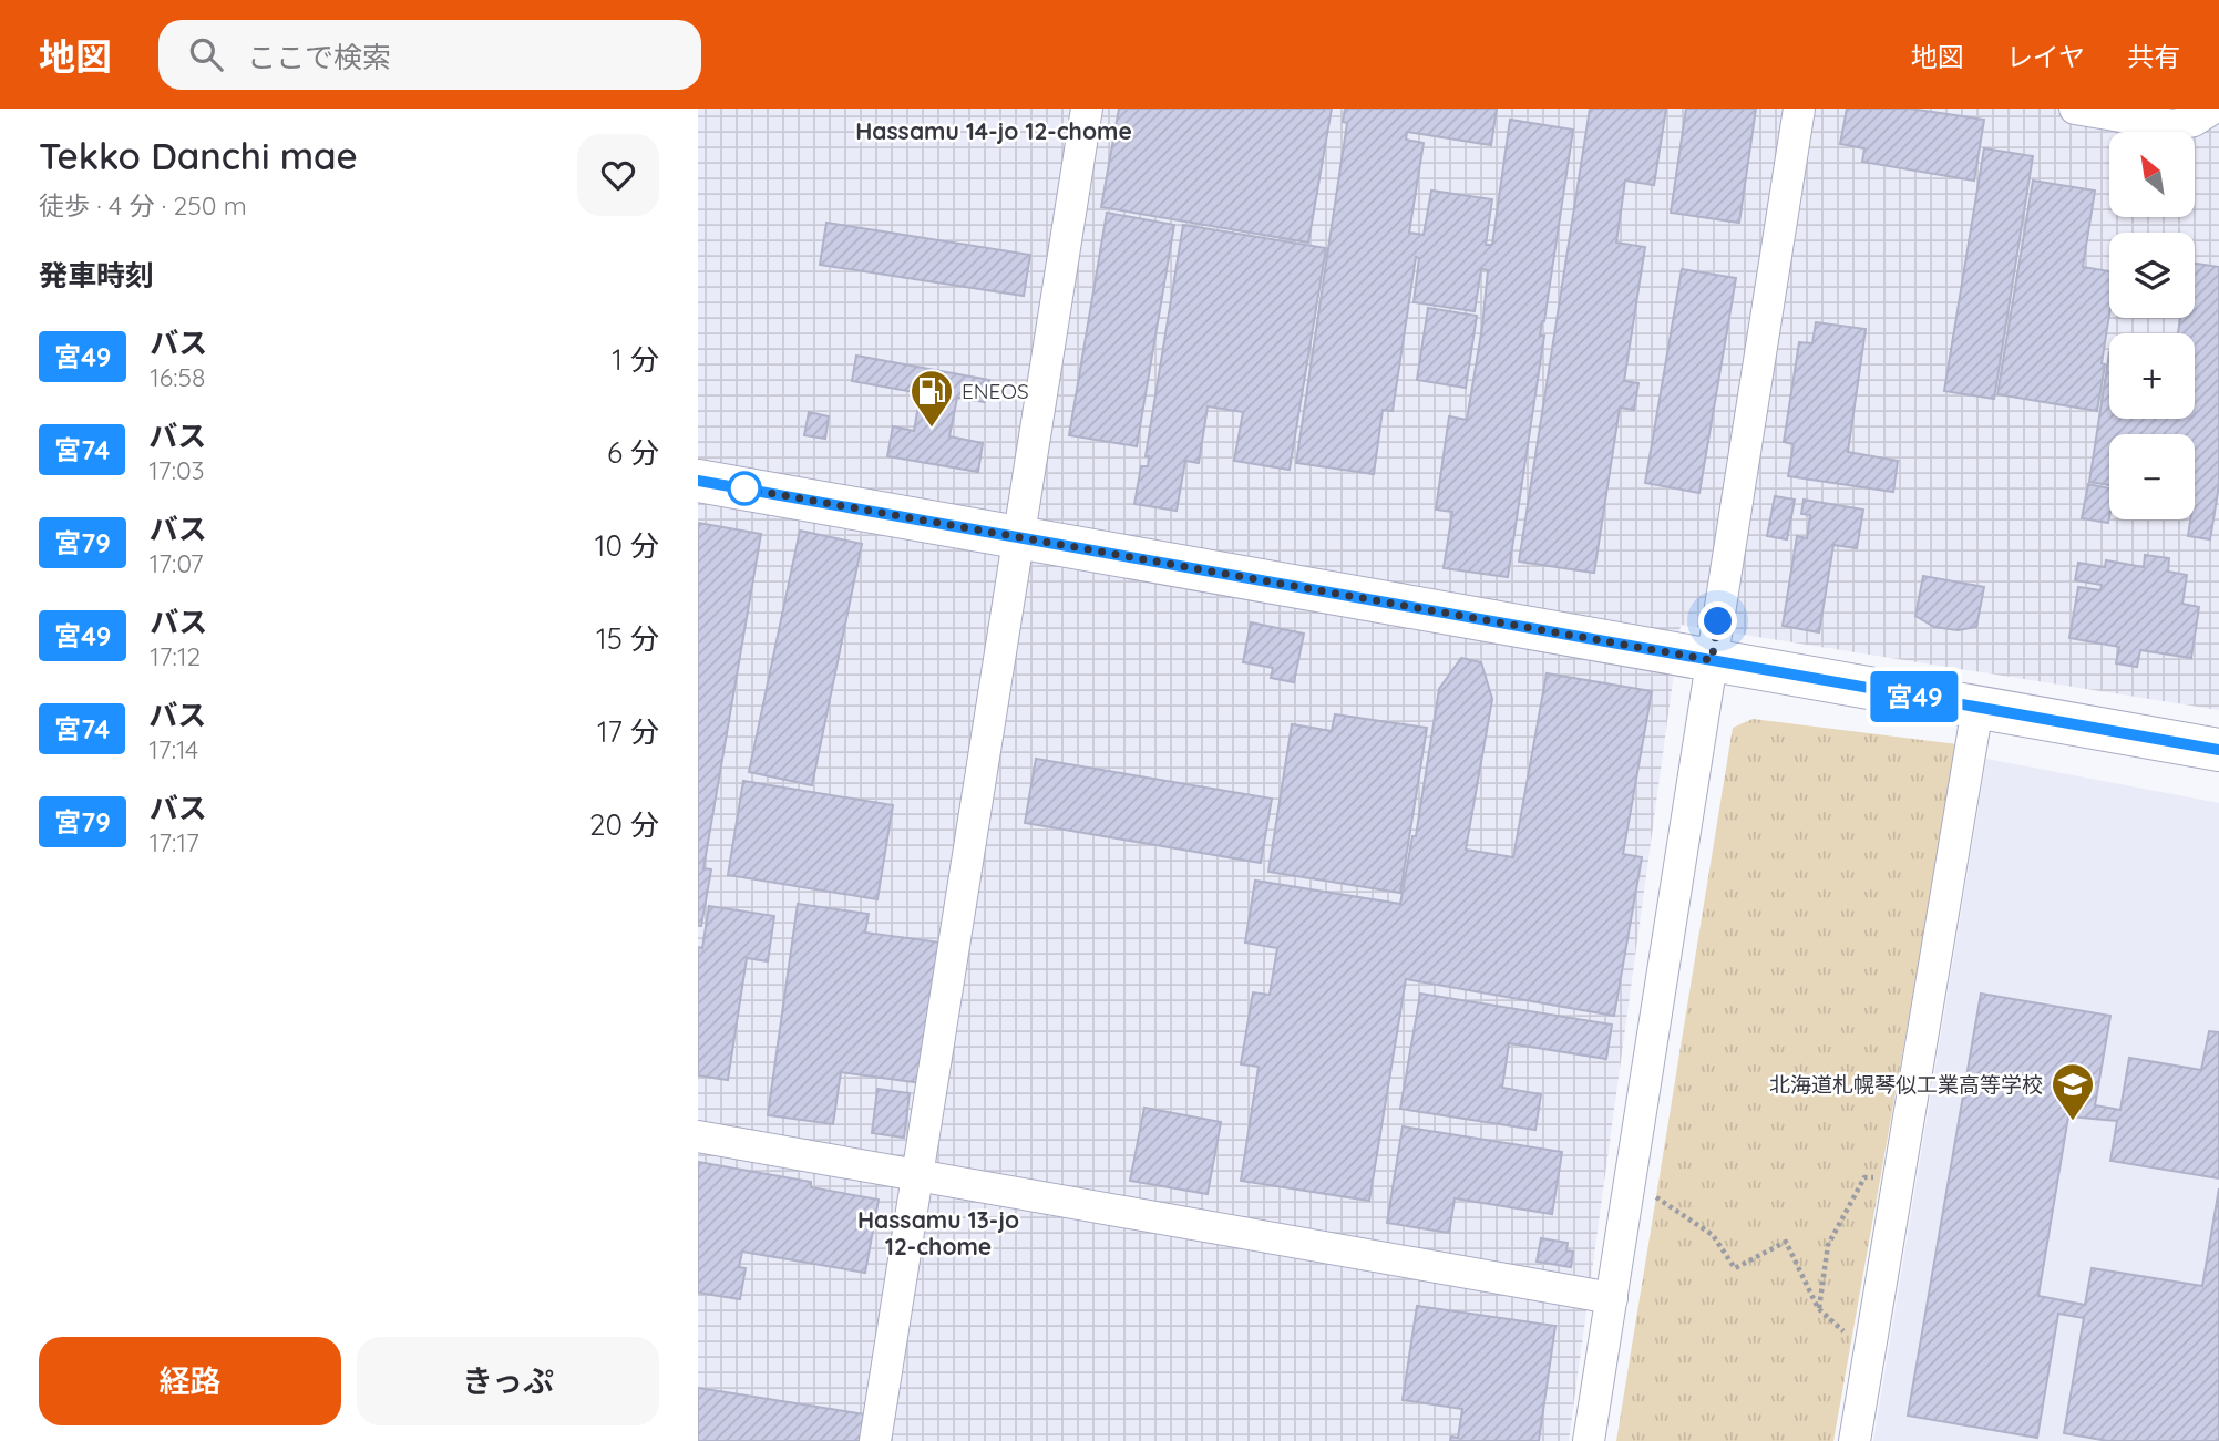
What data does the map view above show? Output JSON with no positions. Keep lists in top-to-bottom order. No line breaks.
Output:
{"districts":["Hassamu 14-jo 12-chome","Hassamu 13-jo 12-chome"],"places":{"fuel station":["ENEOS"],"school or university":["北海道札幌琴似工業高等学校"]},"lines":["bus line 宮49"],"north":"top left","page":{"header":"地図","search":"ここで検索","nav":["地図","レイヤ","共有"],"heading":[["Tekko Danchi mae","徒歩 · 4 分 · 250 m"],"発車時刻"],"on_map":"宮49","map_buttons":["+","−"],"list":[{"mark":"宮49","name":"バス","note":"16:58","value":"1 分"},{"mark":"宮74","name":"バス","note":"17:03","value":"6 分"},{"mark":"宮79","name":"バス","note":"17:07","value":"10 分"},{"mark":"宮49","name":"バス","note":"17:12","value":"15 分"},{"mark":"宮74","name":"バス","note":"17:14","value":"17 分"},{"mark":"宮79","name":"バス","note":"17:17","value":"20 分"}],"buttons":["経路","きっぷ"]}}
